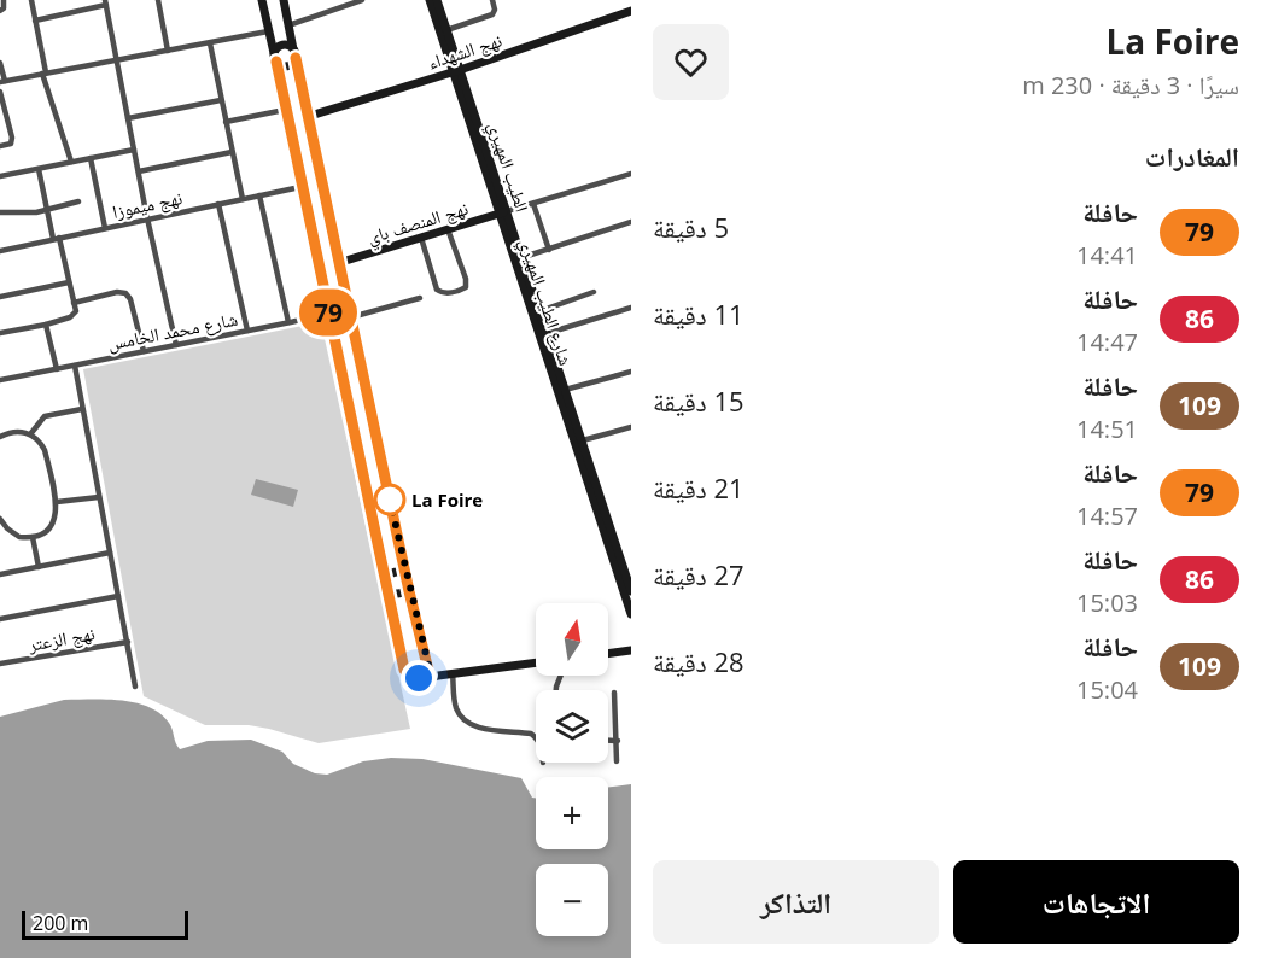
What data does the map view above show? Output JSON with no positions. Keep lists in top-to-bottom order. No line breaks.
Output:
{"streets":{"street":["نهج الشهداء","نهج ميموزا","نهج المنصف باي","شارع الطيب المهيري","شارع محمد الخامس","نهج الزعتر"]},"crossings":[["نهج الشهداء","شارع الطيب المهيري"],["نهج المنصف باي","شارع الطيب المهيري"]],"places":["La Foire"],"lines":["bus line 79"],"scale_bar":"200 m","north":"top","page":{"heading":[["La Foire","سيرًا · 3 دقيقة · 230 m"],"المغادرات"],"on_map":"79","list":[{"mark":"79","name":"حافلة","note":"14:41","value":"5 دقيقة"},{"mark":"86","name":"حافلة","note":"14:47","value":"11 دقيقة"},{"mark":"109","name":"حافلة","note":"14:51","value":"15 دقيقة"},{"mark":"79","name":"حافلة","note":"14:57","value":"21 دقيقة"},{"mark":"86","name":"حافلة","note":"15:03","value":"27 دقيقة"},{"mark":"109","name":"حافلة","note":"15:04","value":"28 دقيقة"}],"map_buttons":["+","−"],"buttons":["الاتجاهات","التذاكر"],"scale":"200 m"}}
